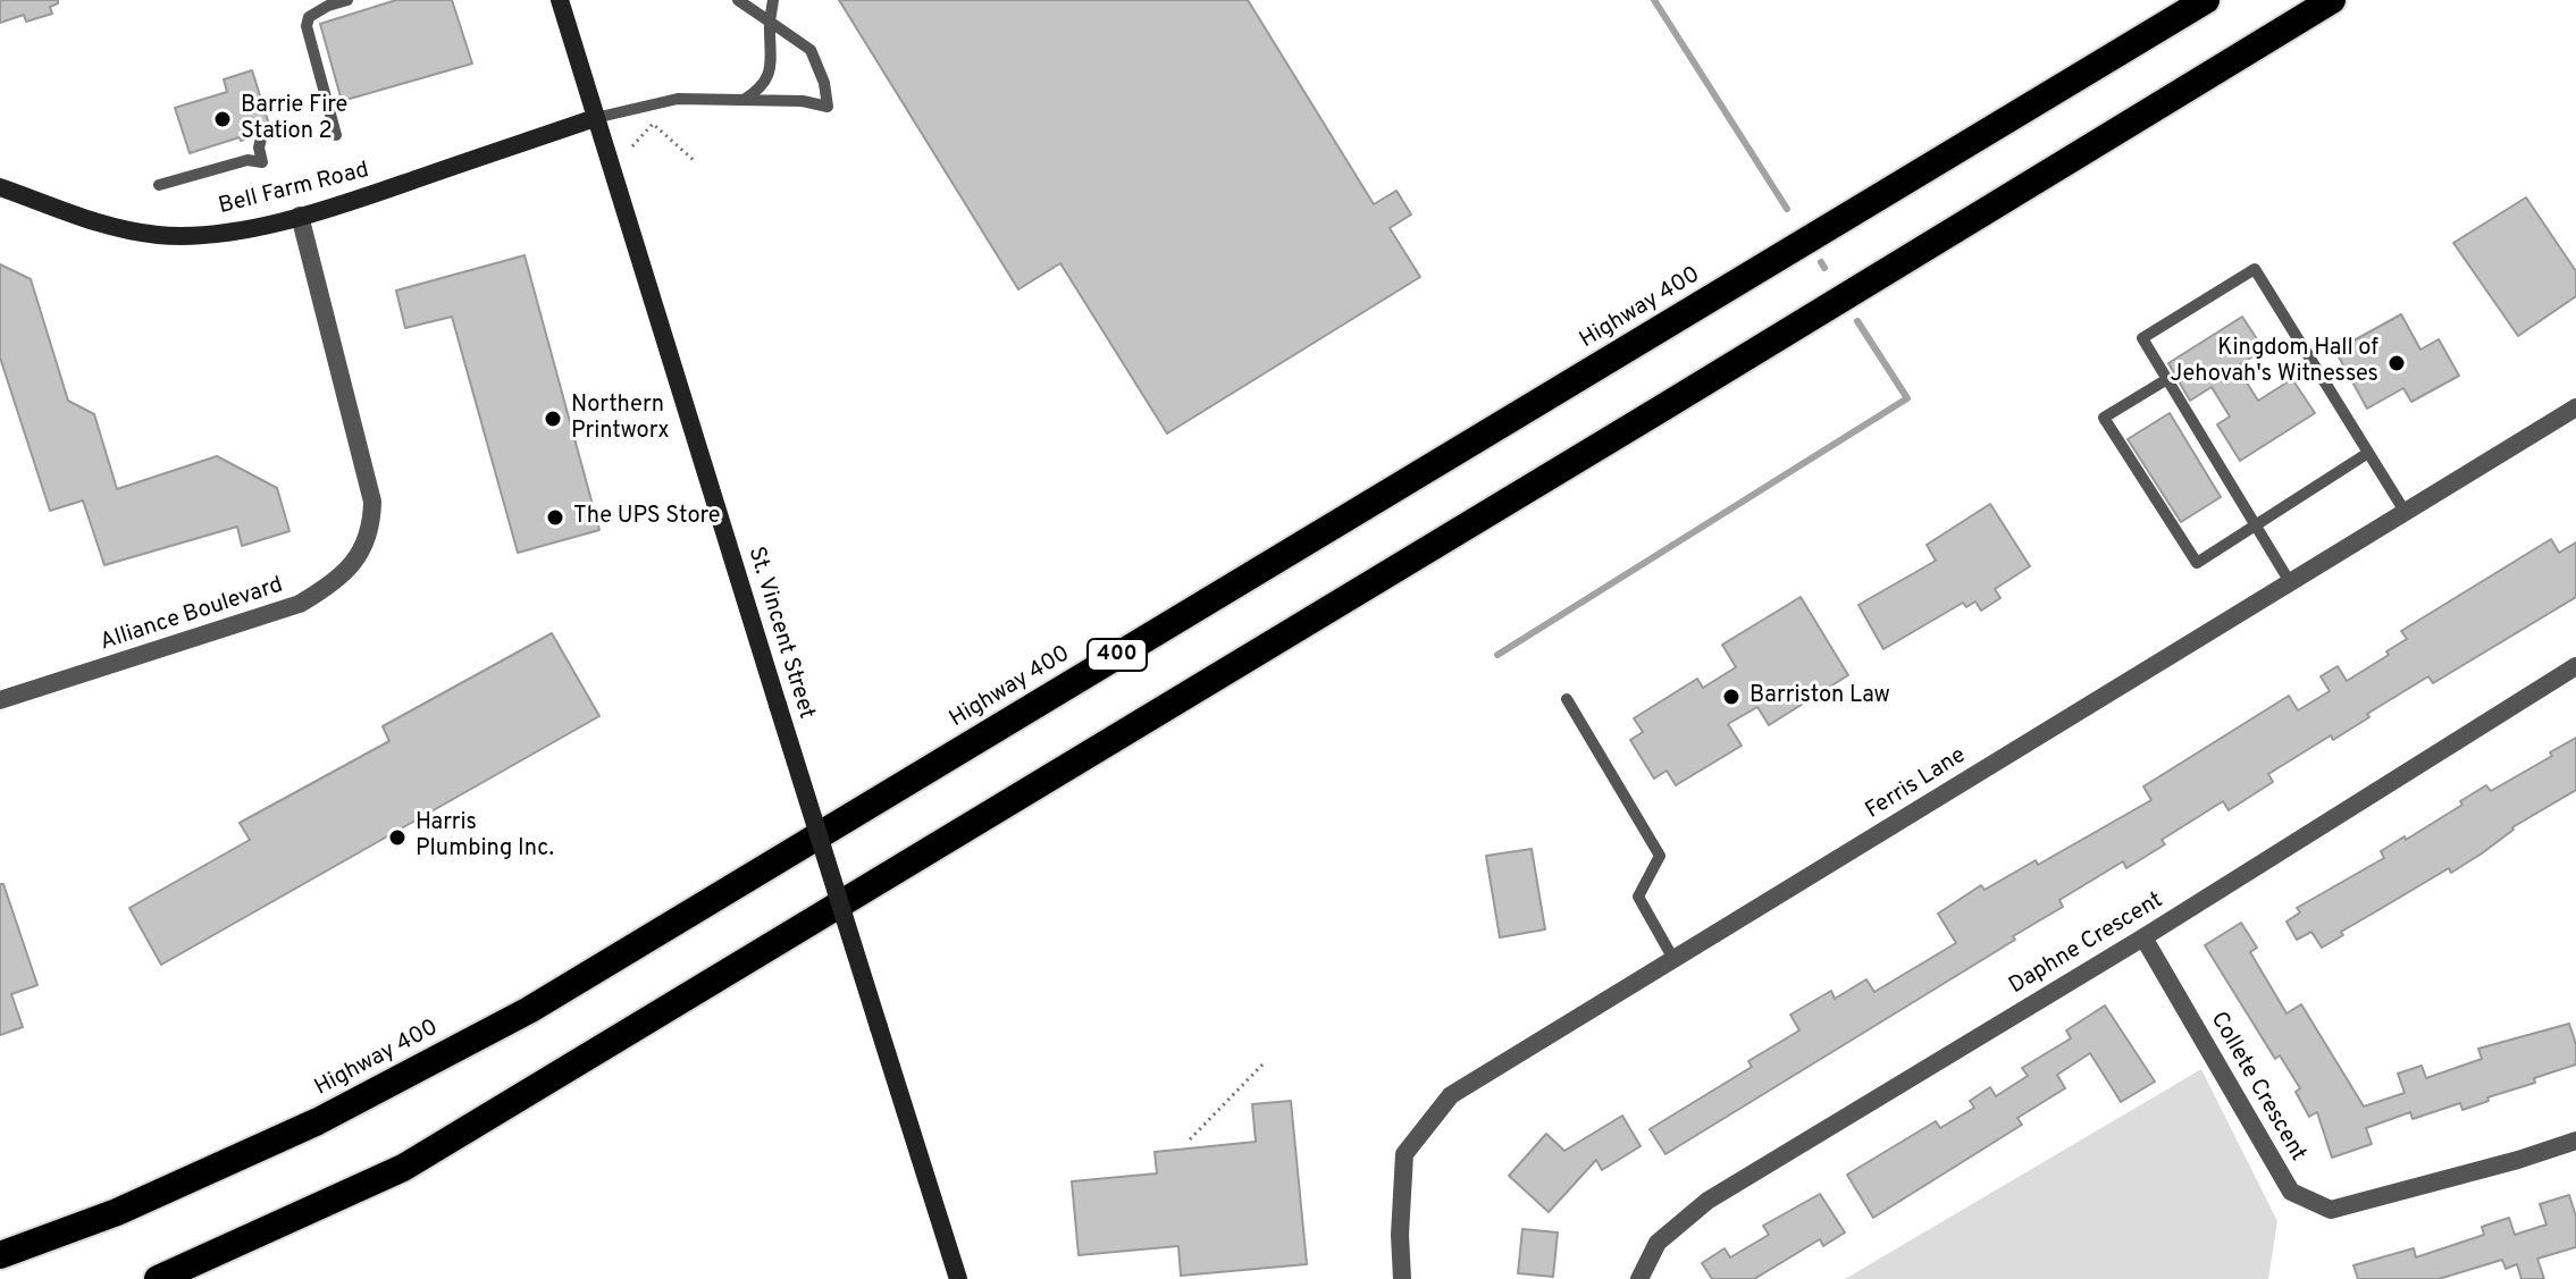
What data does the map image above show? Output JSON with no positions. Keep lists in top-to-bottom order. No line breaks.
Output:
{"streets":{"highway":["Highway 400","400"],"main road":["Bell Farm Road","St. Vincent Street"],"street":["Alliance Boulevard","Ferris Lane","Daphne Crescent","Collete Crescent"]},"crossings":[["Bell Farm Road","Alliance Boulevard"],["Bell Farm Road","St. Vincent Street"],["Daphne Crescent","Collete Crescent"]],"places":["Barrie Fire Station 2","Kingdom Hall of Jehovah's Witnesses","Northern Printworx","The UPS Store","Barriston Law","Harris Plumbing Inc."]}
